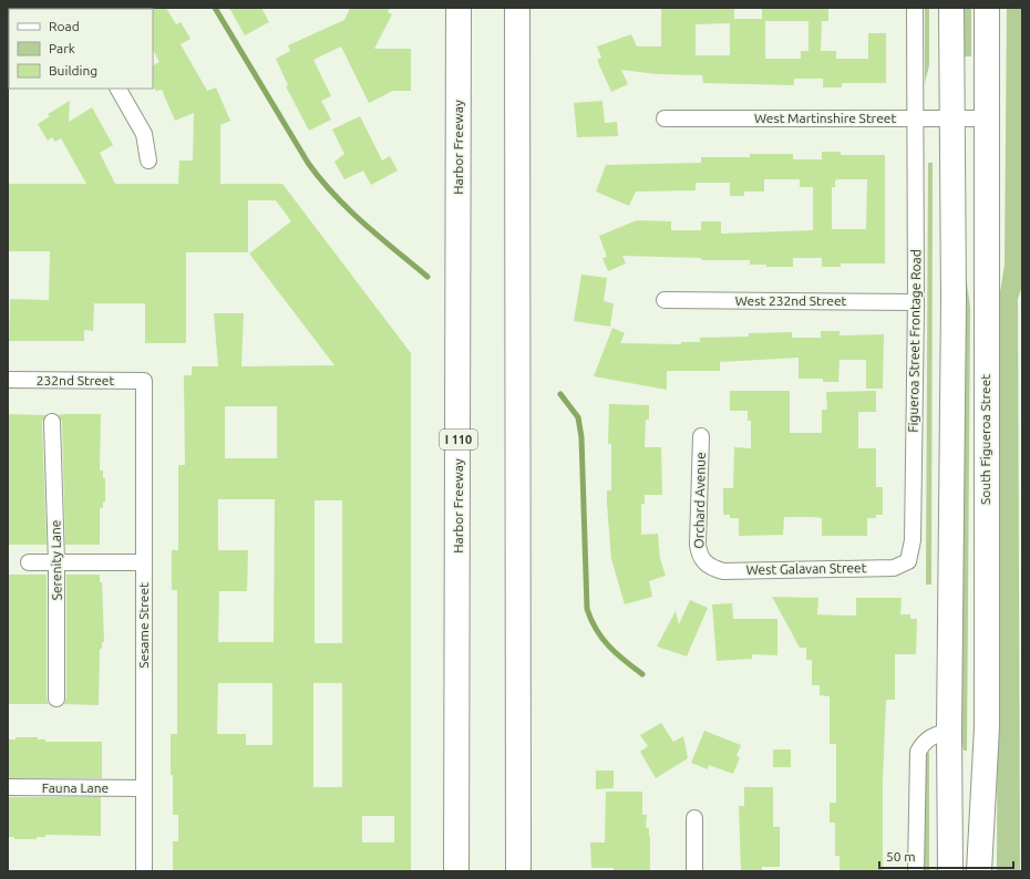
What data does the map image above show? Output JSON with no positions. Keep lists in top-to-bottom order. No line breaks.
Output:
{"streets":{"main road":["Harbor Freeway","I 110","South Figueroa Street"],"street":["West Martinshire Street","West 232nd Street","Figueroa Street Frontage Road","232nd Street","Orchard Avenue","Serenity Lane","West Galavan Street","Sesame Street","Fauna Lane"]},"crossings":[["West Martinshire Street","Figueroa Street Frontage Road"],["West Martinshire Street","South Figueroa Street"],["West 232nd Street","Figueroa Street Frontage Road"],["Figueroa Street Frontage Road","West Galavan Street"],["232nd Street","Sesame Street"],["Orchard Avenue","West Galavan Street"],["Sesame Street","Fauna Lane"]],"legend":["Road","Park","Building"],"scale_bar":"50 m"}
